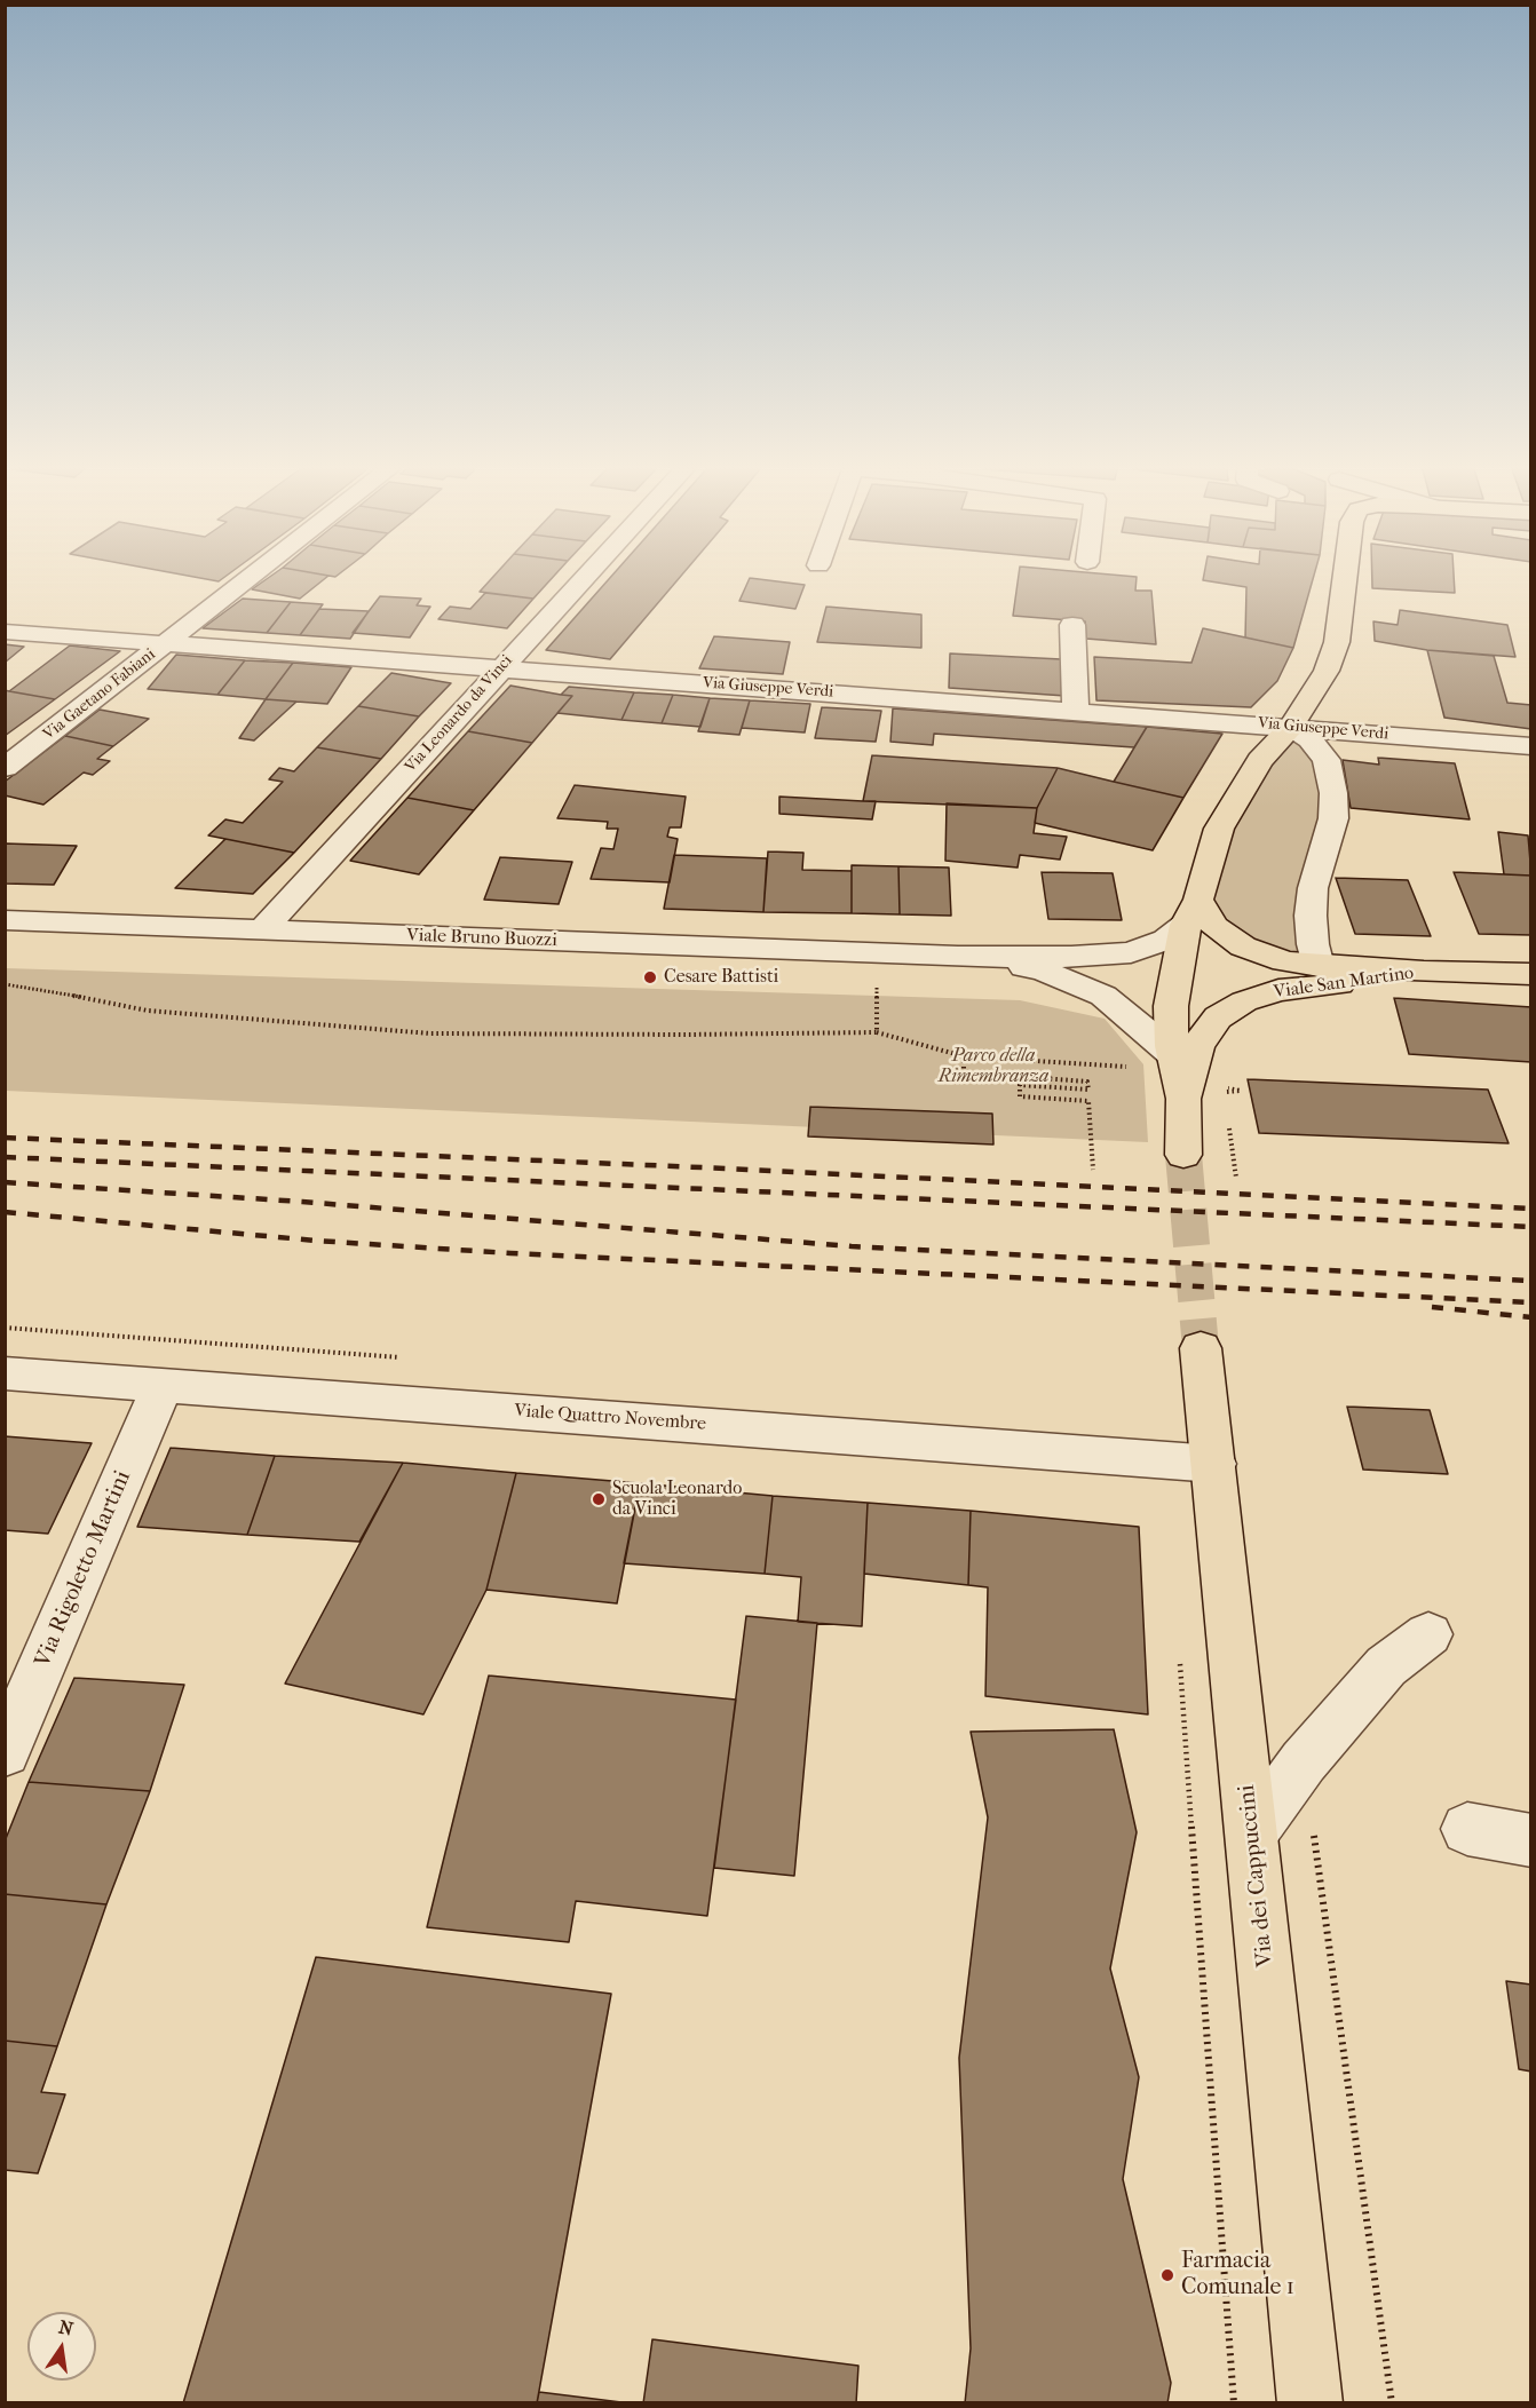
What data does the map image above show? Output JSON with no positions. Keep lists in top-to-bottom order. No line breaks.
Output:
{"streets":{"main road":["Viale San Martino","Via dei Cappuccini"],"street":["Via Giuseppe Verdi","Via Gaetano Fabiani","Via Leonardo da Vinci","Viale Bruno Buozzi","Viale Quattro Novembre","Via Rigoletto Martini"]},"crossings":[["Via Giuseppe Verdi","Via Gaetano Fabiani"],["Via Giuseppe Verdi","Via Leonardo da Vinci"],["Via Leonardo da Vinci","Viale Bruno Buozzi"],["Viale Bruno Buozzi","Viale San Martino"],["Viale Quattro Novembre","Via Rigoletto Martini"],["Viale Quattro Novembre","Via dei Cappuccini"]],"parks":["Parco della Rimembranza"],"places":["Cesare Battisti","Scuola Leonardo da Vinci","Farmacia Comunale 1"],"north":"top"}
